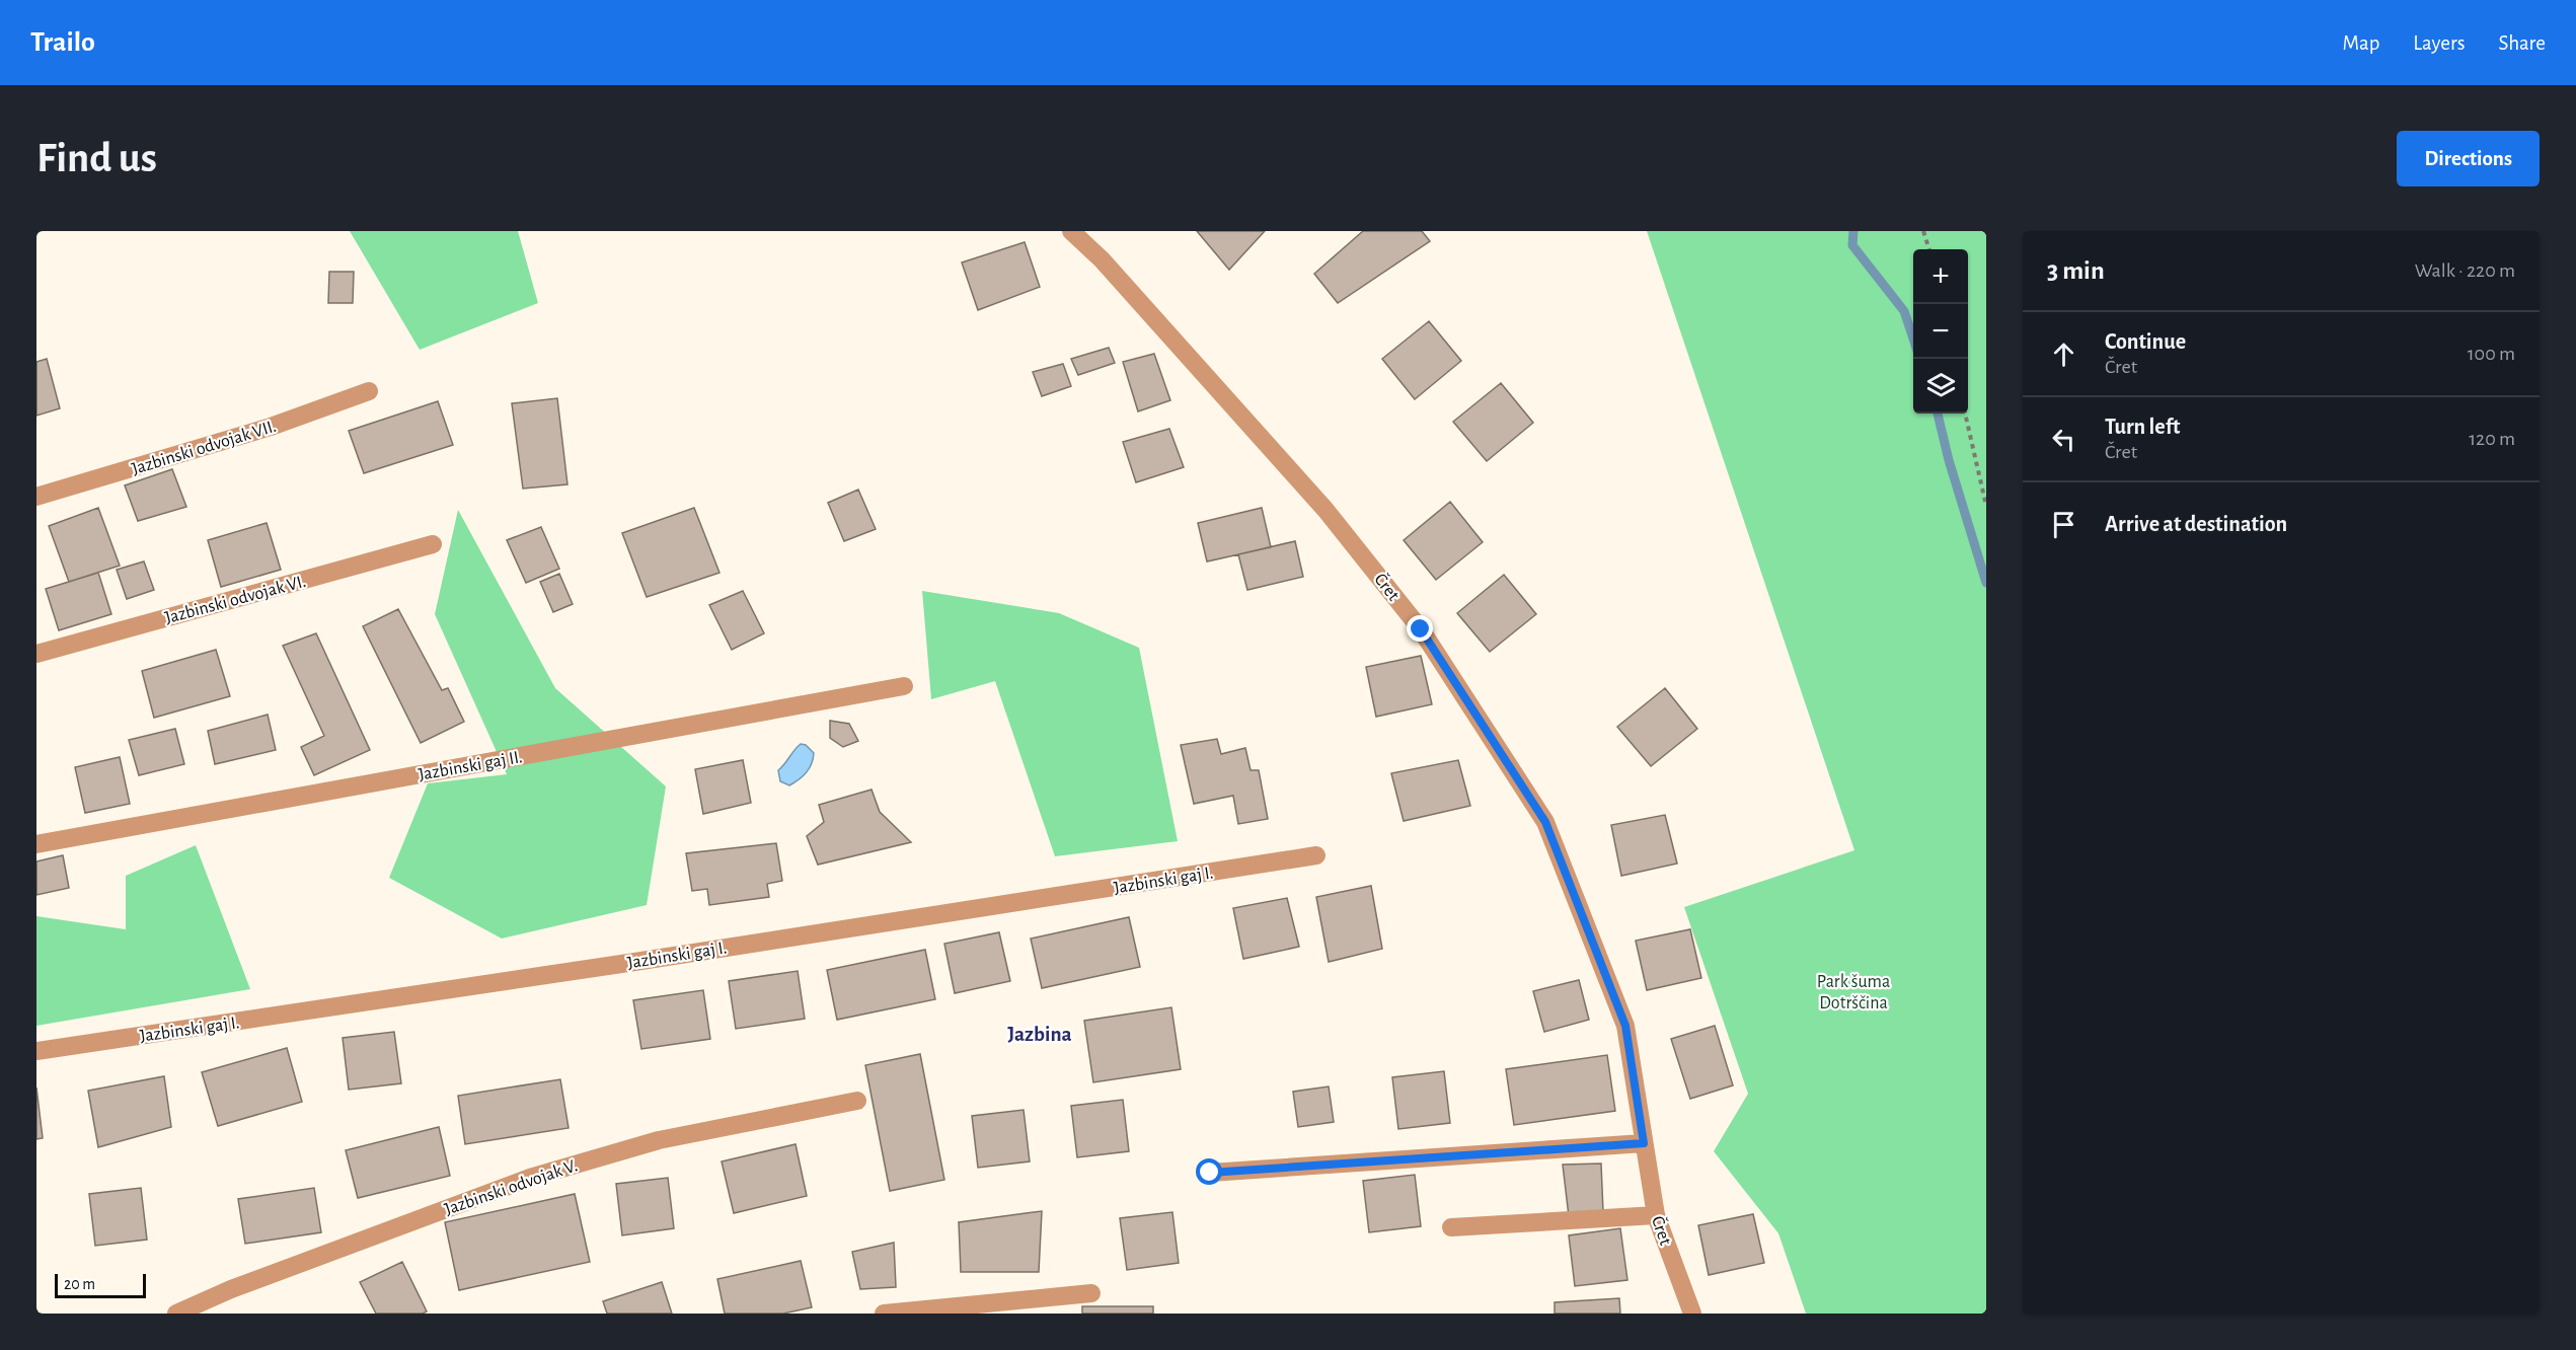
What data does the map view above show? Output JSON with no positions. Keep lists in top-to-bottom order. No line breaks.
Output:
{"streets":{"street":["Jazbinski odvojak VII.","Čret","Jazbinski odvojak VI.","Jazbinski gaj II.","Jazbinski gaj I.","Jazbinski odvojak V."]},"districts":["Jazbina"],"parks":["Park šuma Dotrščina"],"scale_bar":"20 m","page":{"header":"Trailo","nav":["Map","Layers","Share"],"buttons":"Directions","title":"Find us","heading":["3 min","Walk · 220 m"],"map_buttons":["+","−"],"list":[["Continue","Čret","100 m"],["Turn left","Čret","120 m"],"Arrive at destination"],"scale":"20 m"}}
